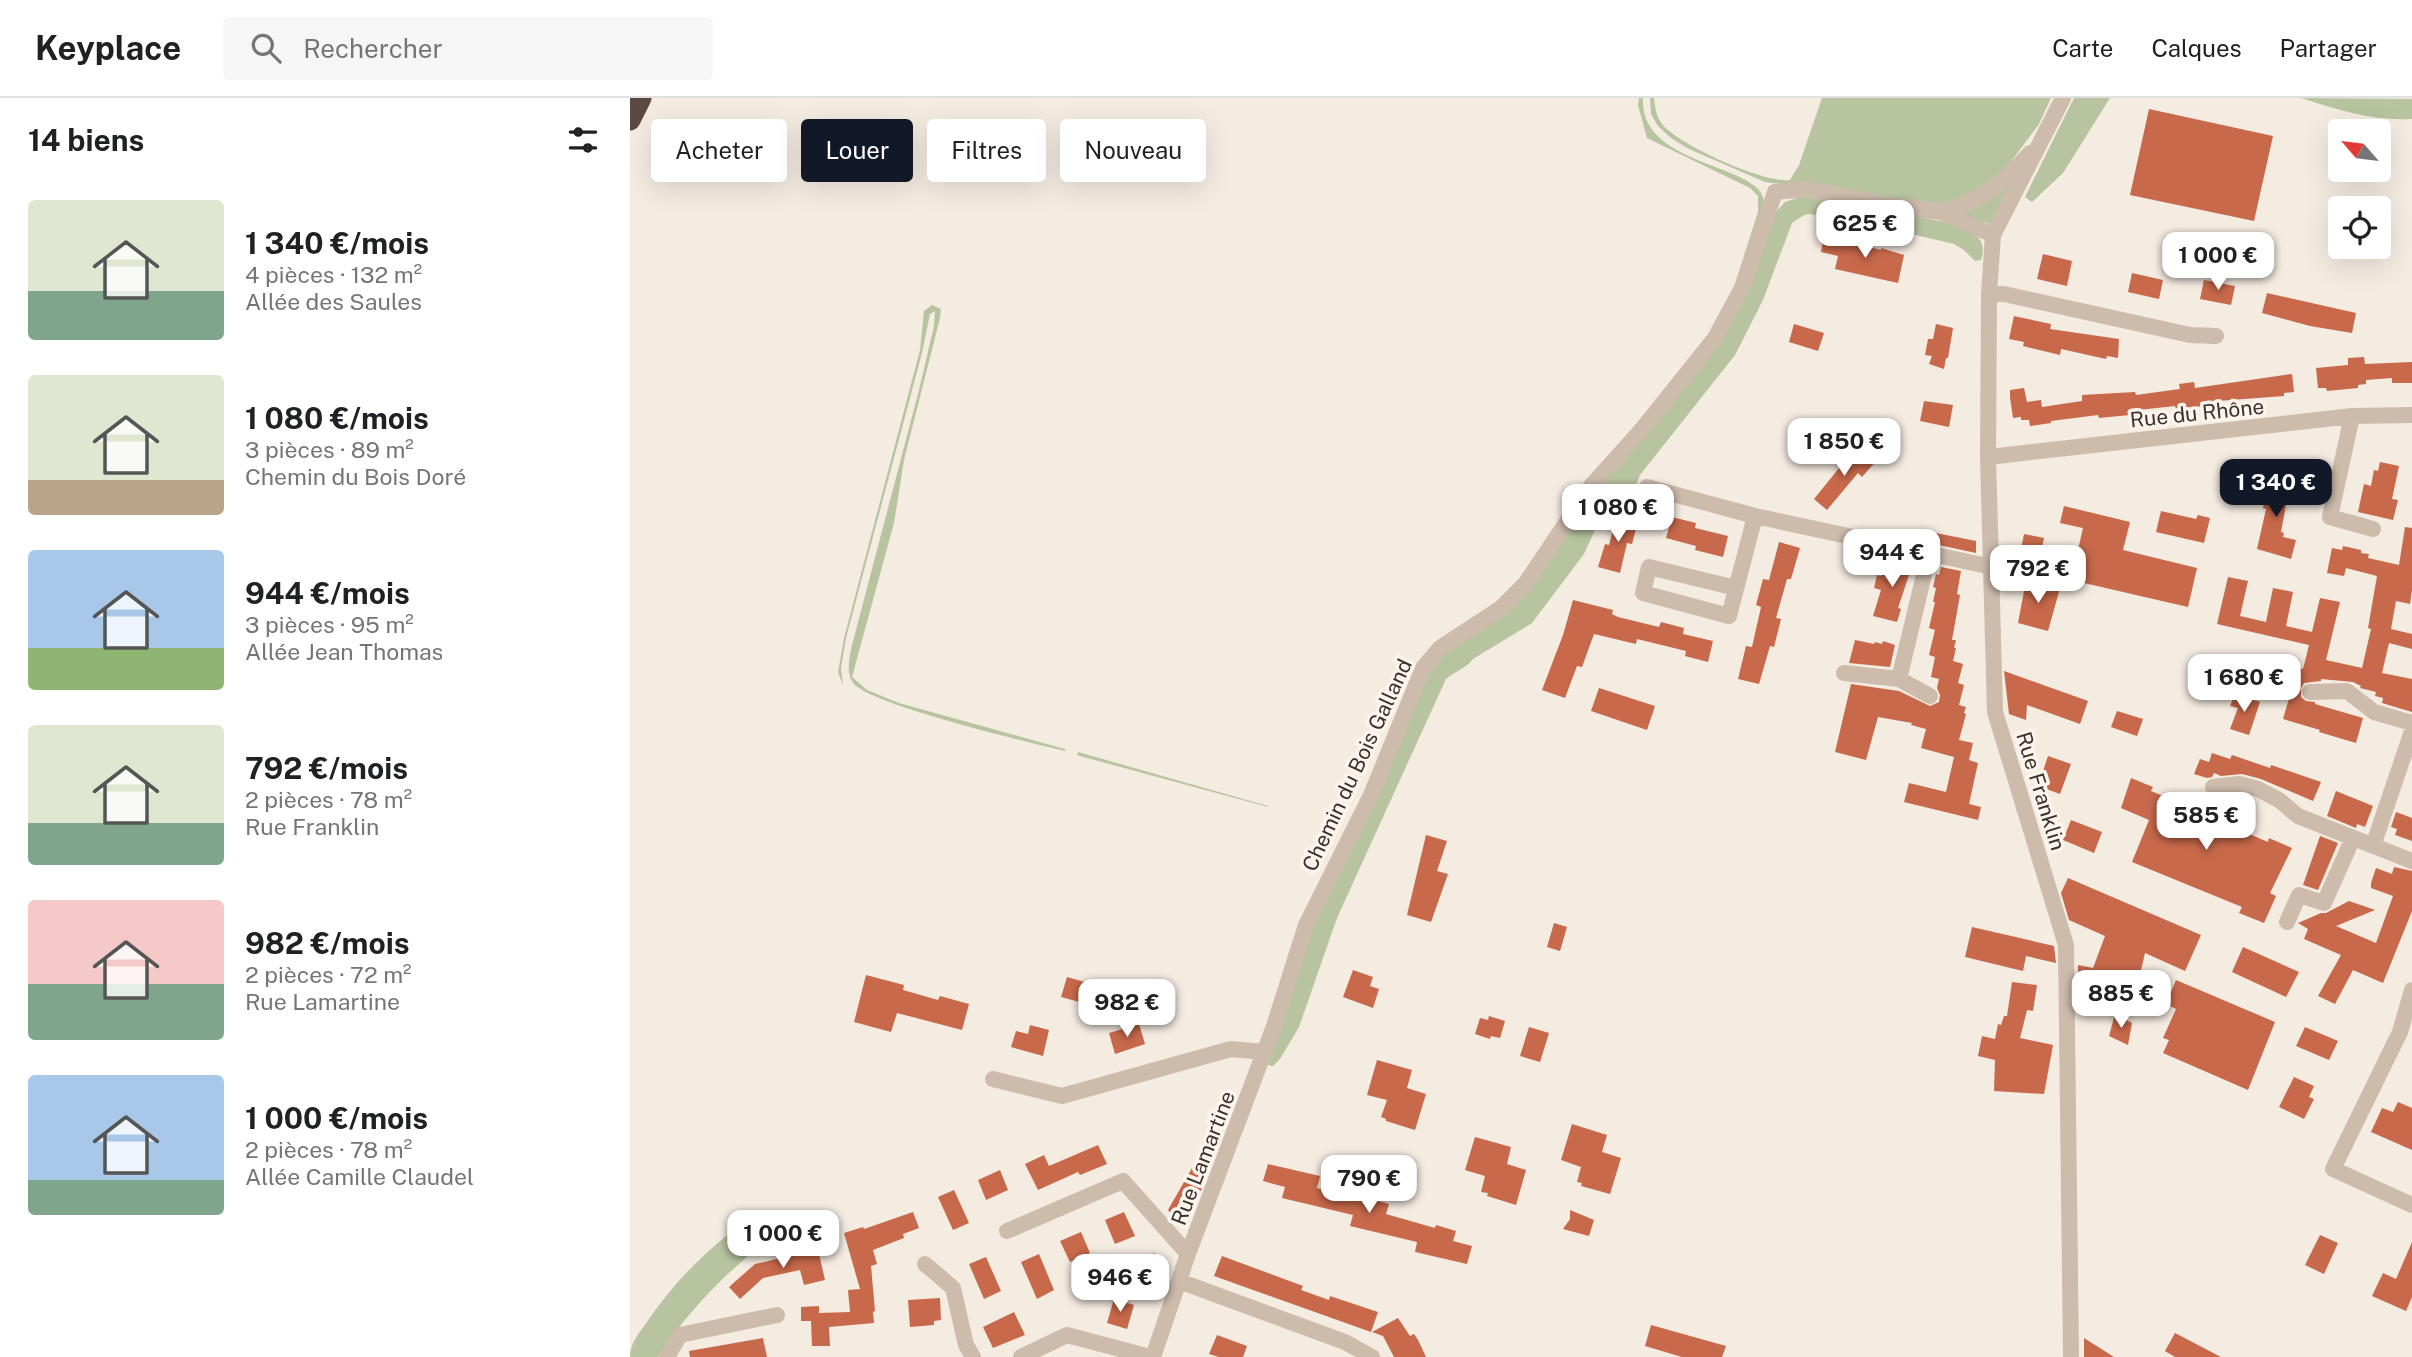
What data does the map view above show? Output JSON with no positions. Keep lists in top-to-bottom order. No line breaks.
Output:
{"streets":{"street":["Rue du Rhône","Chemin du Bois Galland","Rue Franklin","Rue Lamartine"]},"crossings":[["Rue du Rhône","Rue Franklin"],["Chemin du Bois Galland","Rue Franklin"],["Chemin du Bois Galland","Rue Lamartine"]],"north":"top left","page":{"header":"Keyplace","search":"Rechercher","nav":["Carte","Calques","Partager"],"heading":"14 biens","chip":["Acheter","Louer","Filtres","Nouveau"],"list":[{"name":"1 340 €/mois","note":"4 pièces · 132 m² · Allée des Saules"},{"name":"1 080 €/mois","note":"3 pièces · 89 m² · Chemin du Bois Doré"},{"name":"944 €/mois","note":"3 pièces · 95 m² · Allée Jean Thomas"},{"name":"792 €/mois","note":"2 pièces · 78 m² · Rue Franklin"},{"name":"982 €/mois","note":"2 pièces · 72 m² · Rue Lamartine"},{"name":"1 000 €/mois","note":"2 pièces · 78 m² · Allée Camille Claudel"}],"price":["625 €","1 000 €","1 850 €","1 340 €","1 080 €","944 €","792 €","1 680 €","585 €","885 €","982 €","790 €","1 000 €","946 €"]}}
